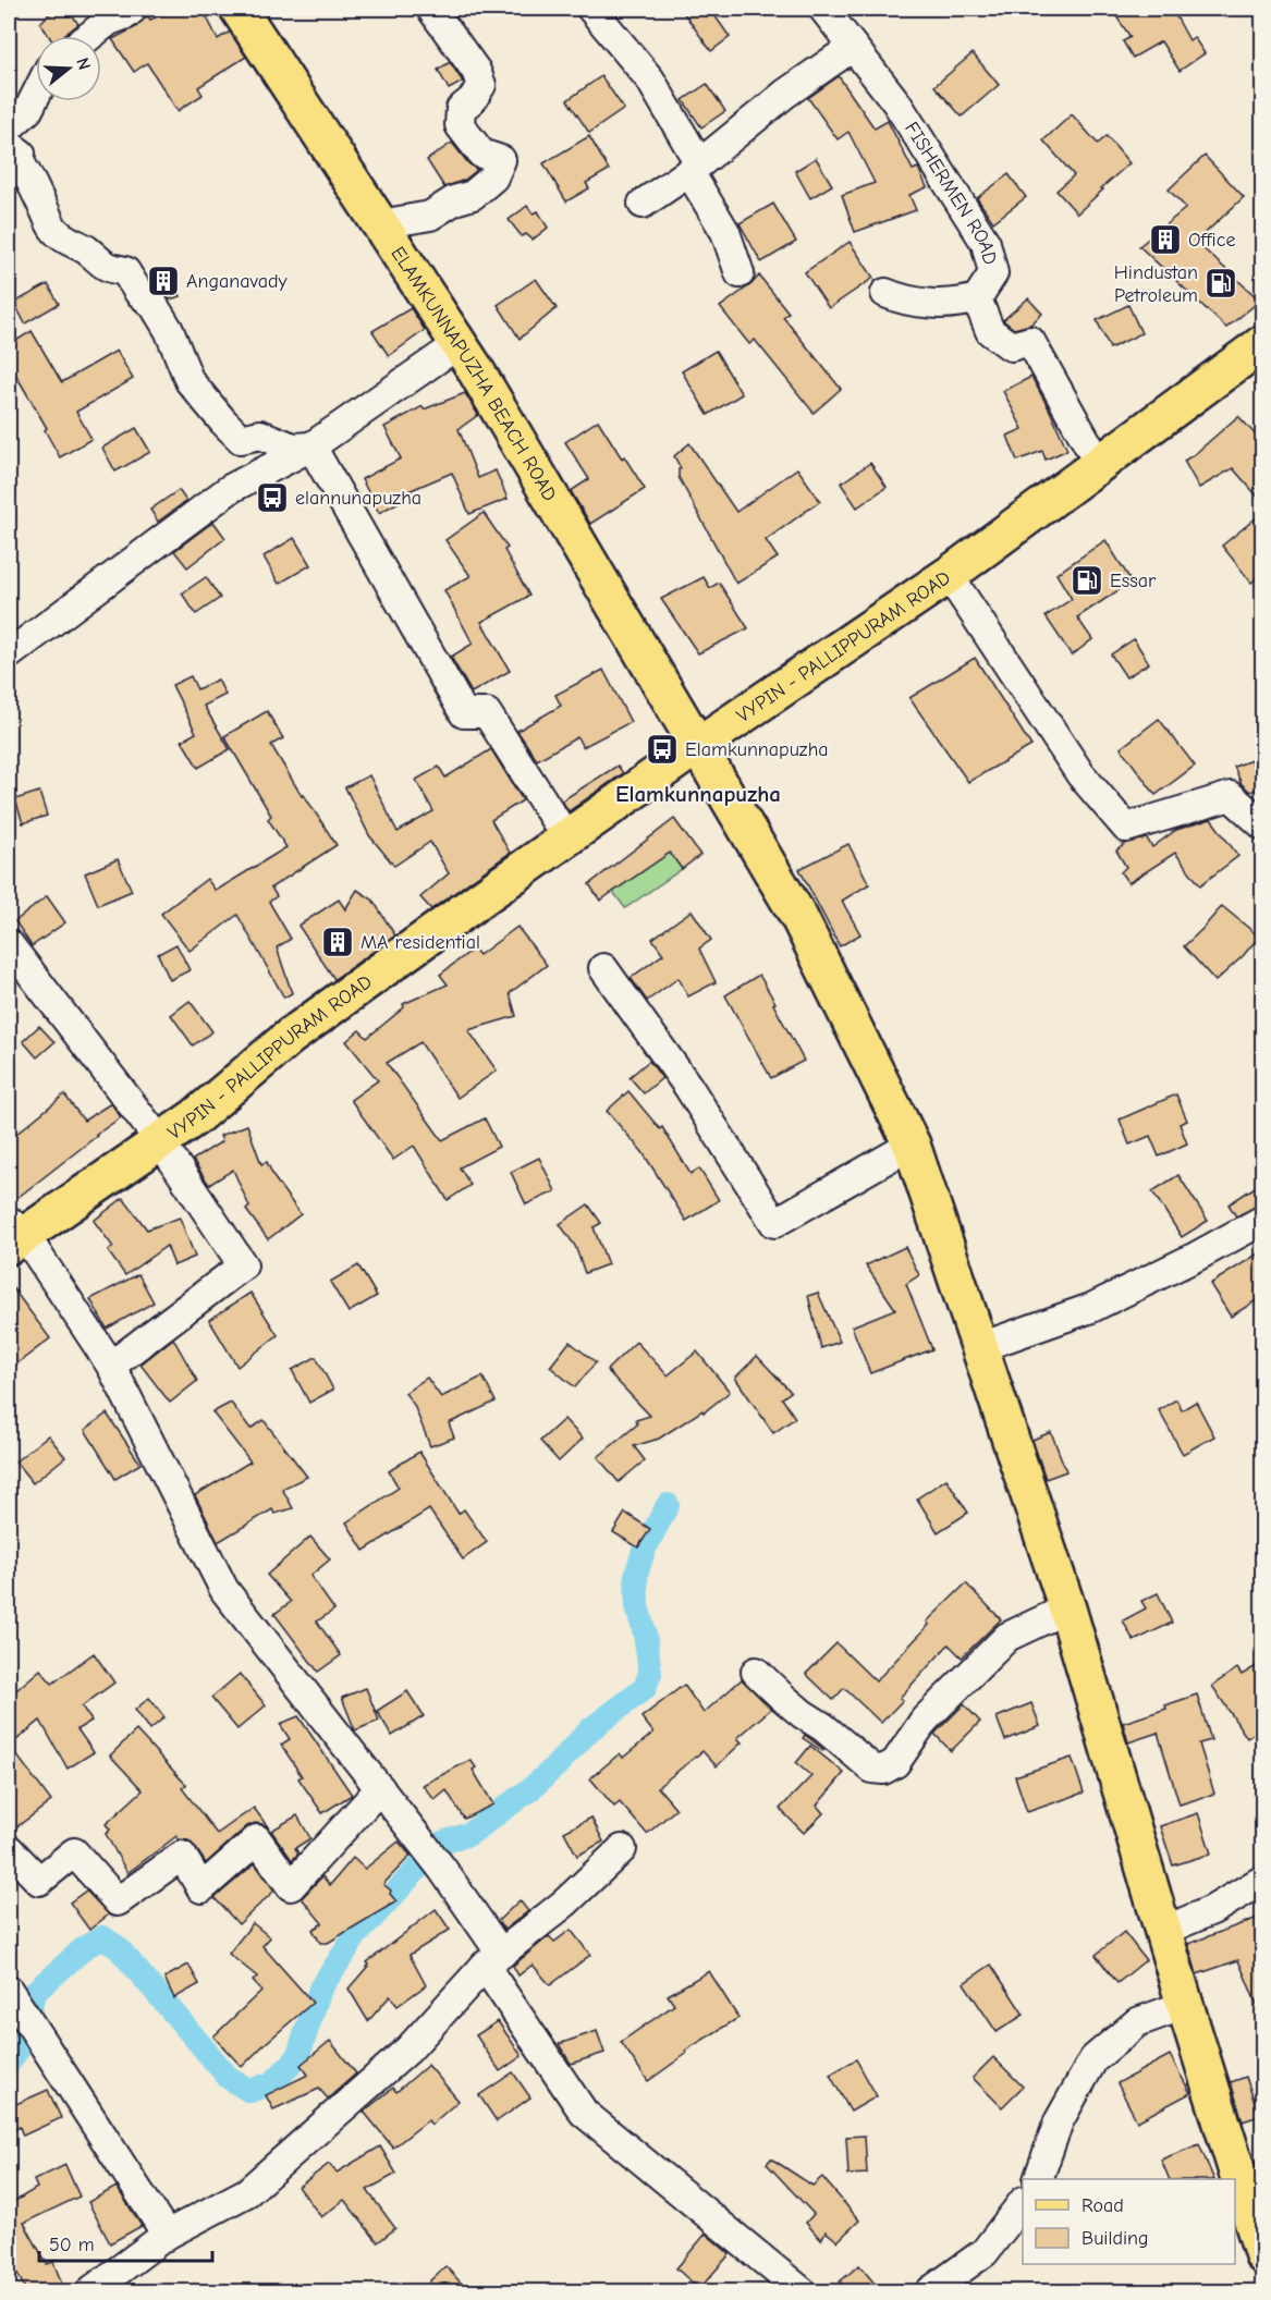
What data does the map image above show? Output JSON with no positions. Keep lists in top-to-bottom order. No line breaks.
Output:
{"streets":{"main road":["ELAMKUNNAPUZHA BEACH ROAD","VYPIN - PALLIPPURAM ROAD"],"street":["FISHERMEN ROAD"]},"crossings":[["FISHERMEN ROAD","VYPIN - PALLIPPURAM ROAD"],["ELAMKUNNAPUZHA BEACH ROAD","VYPIN - PALLIPPURAM ROAD"]],"districts":["Elamkunnapuzha"],"places":{"building":["Office","Anganavady","MA residential"],"fuel station":["Hindustan Petroleum","Essar"],"bus stop":["elannunapuzha","Elamkunnapuzha"]},"legend":["Road","Building"],"scale_bar":"50 m","north":"right"}
